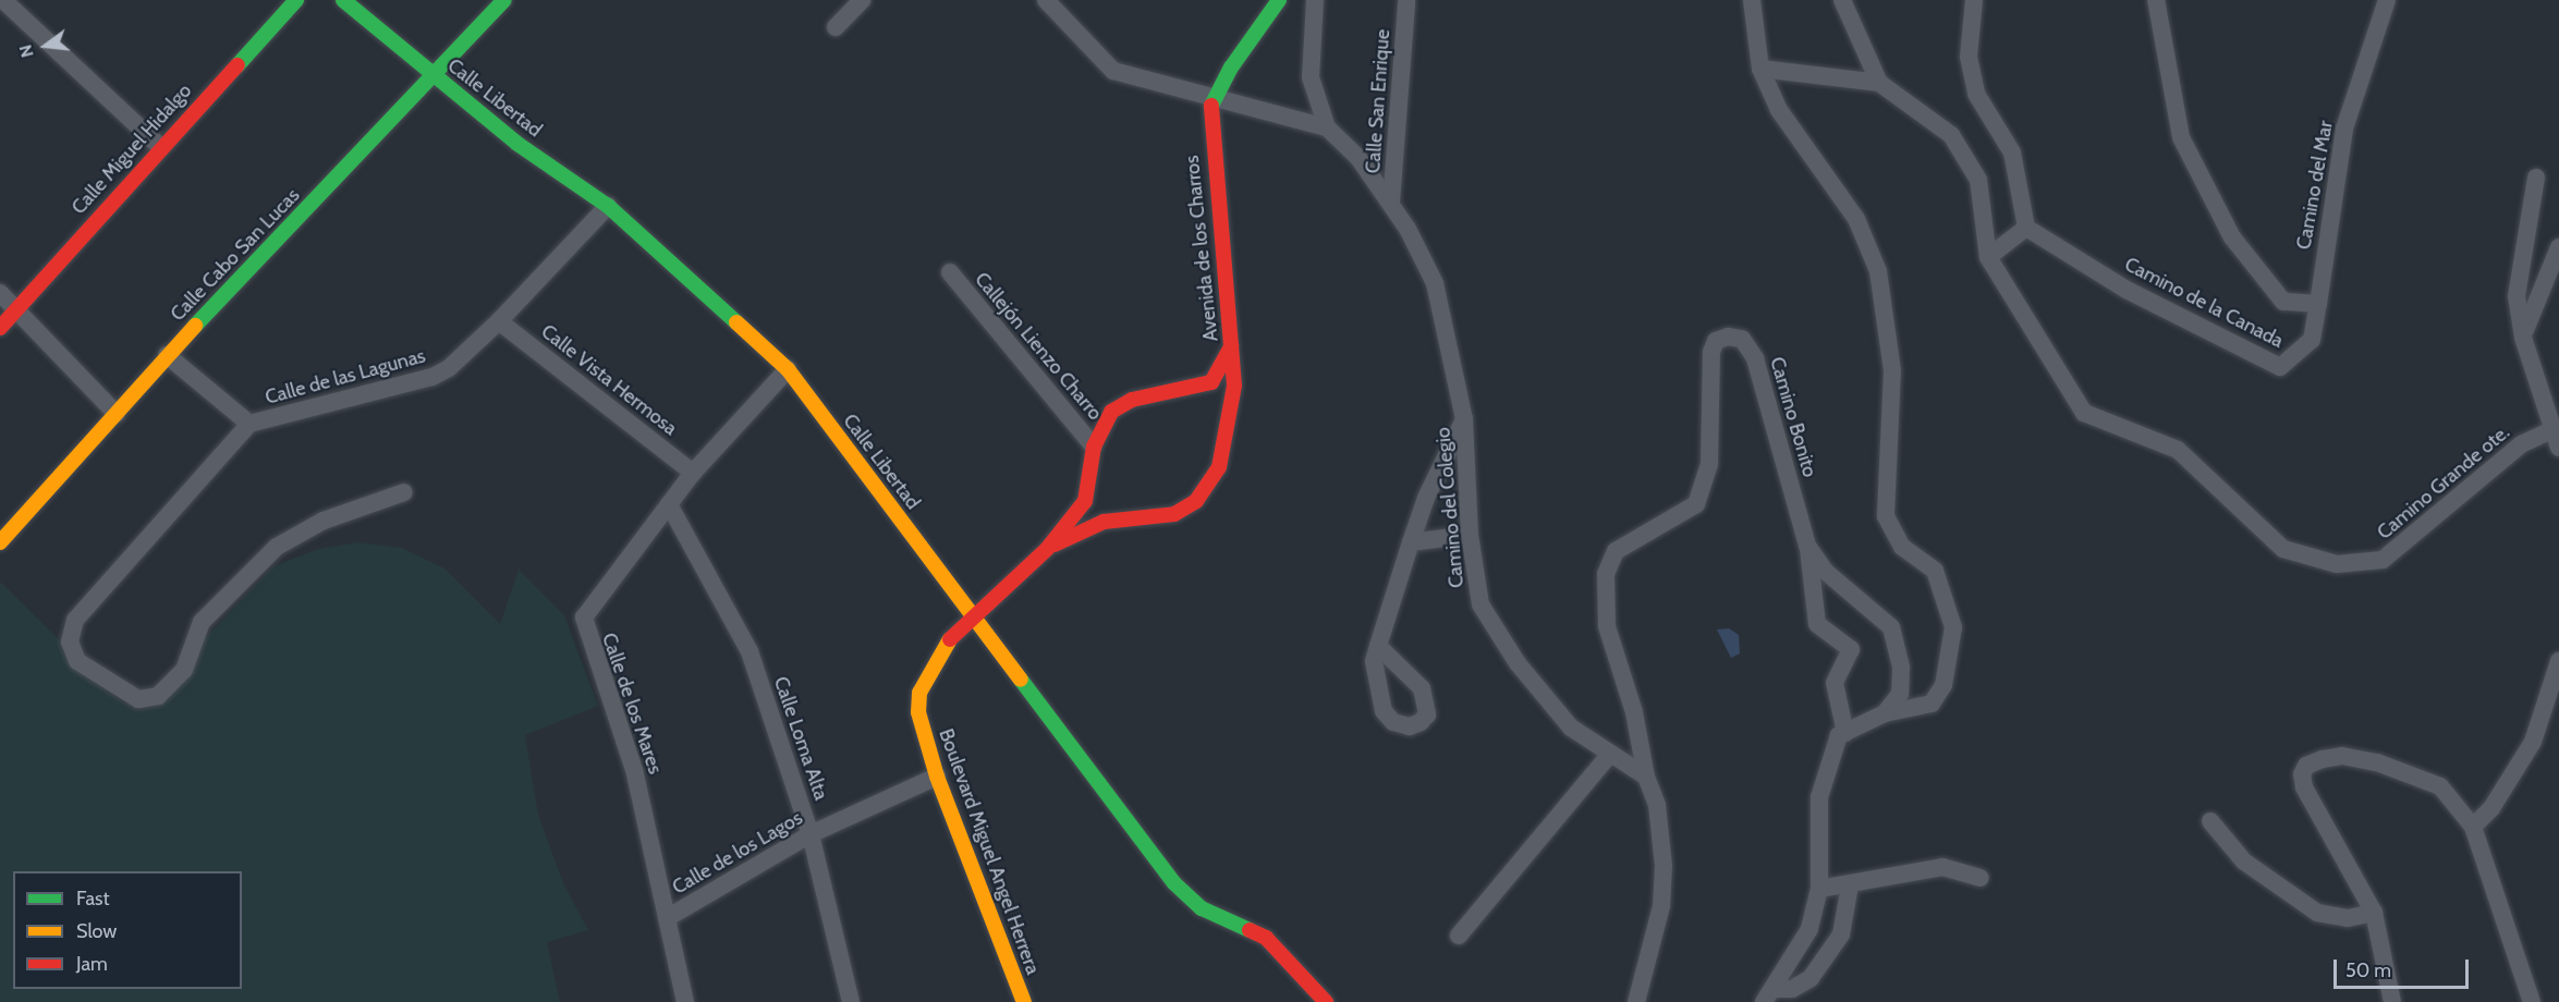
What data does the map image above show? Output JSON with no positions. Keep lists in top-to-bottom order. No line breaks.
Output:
{"streets":{"street":["Calle Libertad","Calle San Enrique","Calle Miguel Hidalgo","Camino del Mar","Avenida de los Charros","Calle Cabo San Lucas","Camino de la Canada","Callejón Lienzo Charro","Calle de las Lagunas","Calle Vista Hermosa","Camino Bonito","Camino Grande ote.","Camino del Colegio","Calle de los Mares","Calle Loma Alta","Boulevard Miguel Angel Herrera","Calle de los Lagos"]},"crossings":[["Calle Libertad","Avenida de los Charros"],["Calle Libertad","Calle Cabo San Lucas"],["Calle Libertad","Calle de las Lagunas"],["Calle Libertad","Calle de los Mares"],["Calle Libertad","Boulevard Miguel Angel Herrera"],["Calle San Enrique","Camino del Colegio"],["Camino del Mar","Camino de la Canada"],["Avenida de los Charros","Callejón Lienzo Charro"],["Avenida de los Charros","Camino del Colegio"],["Avenida de los Charros","Boulevard Miguel Angel Herrera"],["Calle Cabo San Lucas","Calle de las Lagunas"],["Calle de las Lagunas","Calle Vista Hermosa"],["Calle Vista Hermosa","Calle de los Mares"],["Camino Bonito","Camino del Colegio"],["Calle de los Mares","Calle Loma Alta"],["Calle de los Mares","Calle de los Lagos"],["Calle Loma Alta","Calle de los Lagos"],["Boulevard Miguel Angel Herrera","Calle de los Lagos"]],"legend":["Fast","Slow","Jam"],"scale_bar":"50 m","north":"left"}
